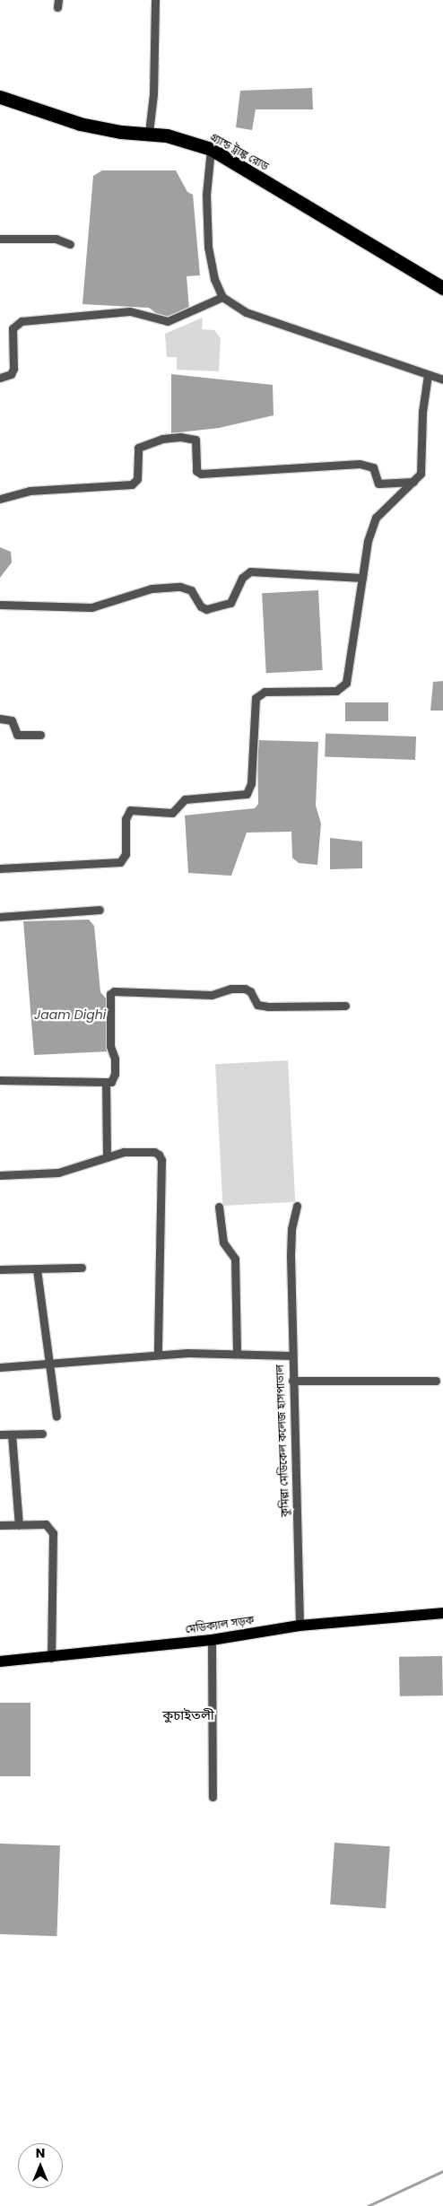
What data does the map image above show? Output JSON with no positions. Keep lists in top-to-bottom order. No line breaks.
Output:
{"streets":{"highway":["গ্র্যান্ড ট্রাঙ্ক রোড"],"main road":["মেডিক্যাল সড়ক"],"street":["কুমিল্লা মেডিকেল কলেজ হাসপাতাল"]},"crossings":[["কুমিল্লা মেডিকেল কলেজ হাসপাতাল","মেডিক্যাল সড়ক"]],"districts":["কুচাইতলী"],"water":["Jaam Dighi"],"north":"top"}
